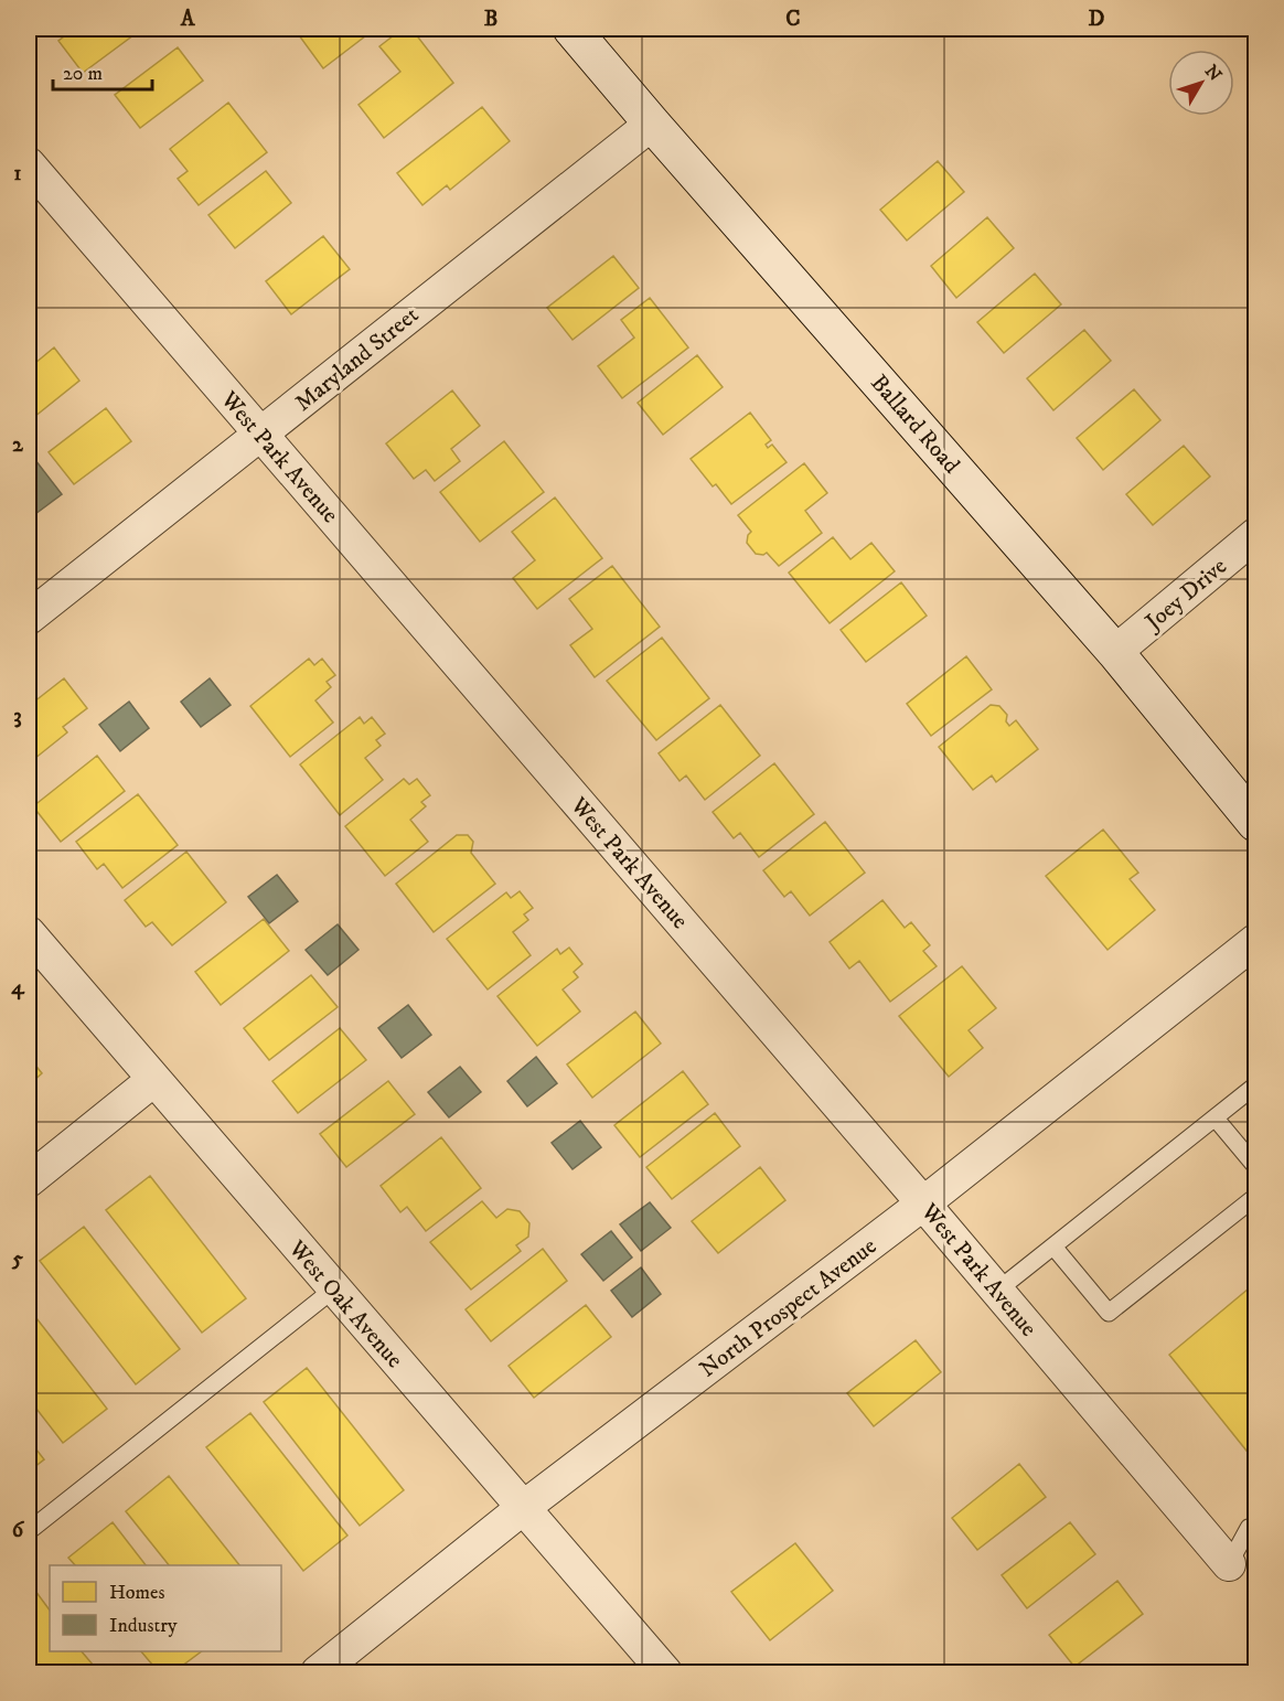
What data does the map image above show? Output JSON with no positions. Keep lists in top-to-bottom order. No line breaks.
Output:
{"streets":{"street":["Maryland Street","Ballard Road","West Park Avenue","Joey Drive","West Oak Avenue","North Prospect Avenue"]},"crossings":[["Maryland Street","Ballard Road"],["Maryland Street","West Park Avenue"],["Ballard Road","Joey Drive"],["West Park Avenue","North Prospect Avenue"],["West Oak Avenue","North Prospect Avenue"]],"legend":["Homes","Industry"],"scale_bar":"20 m","north":"top right","grid":{"columns":["A","B","C","D"],"rows":["1","2","3","4","5","6"]}}
